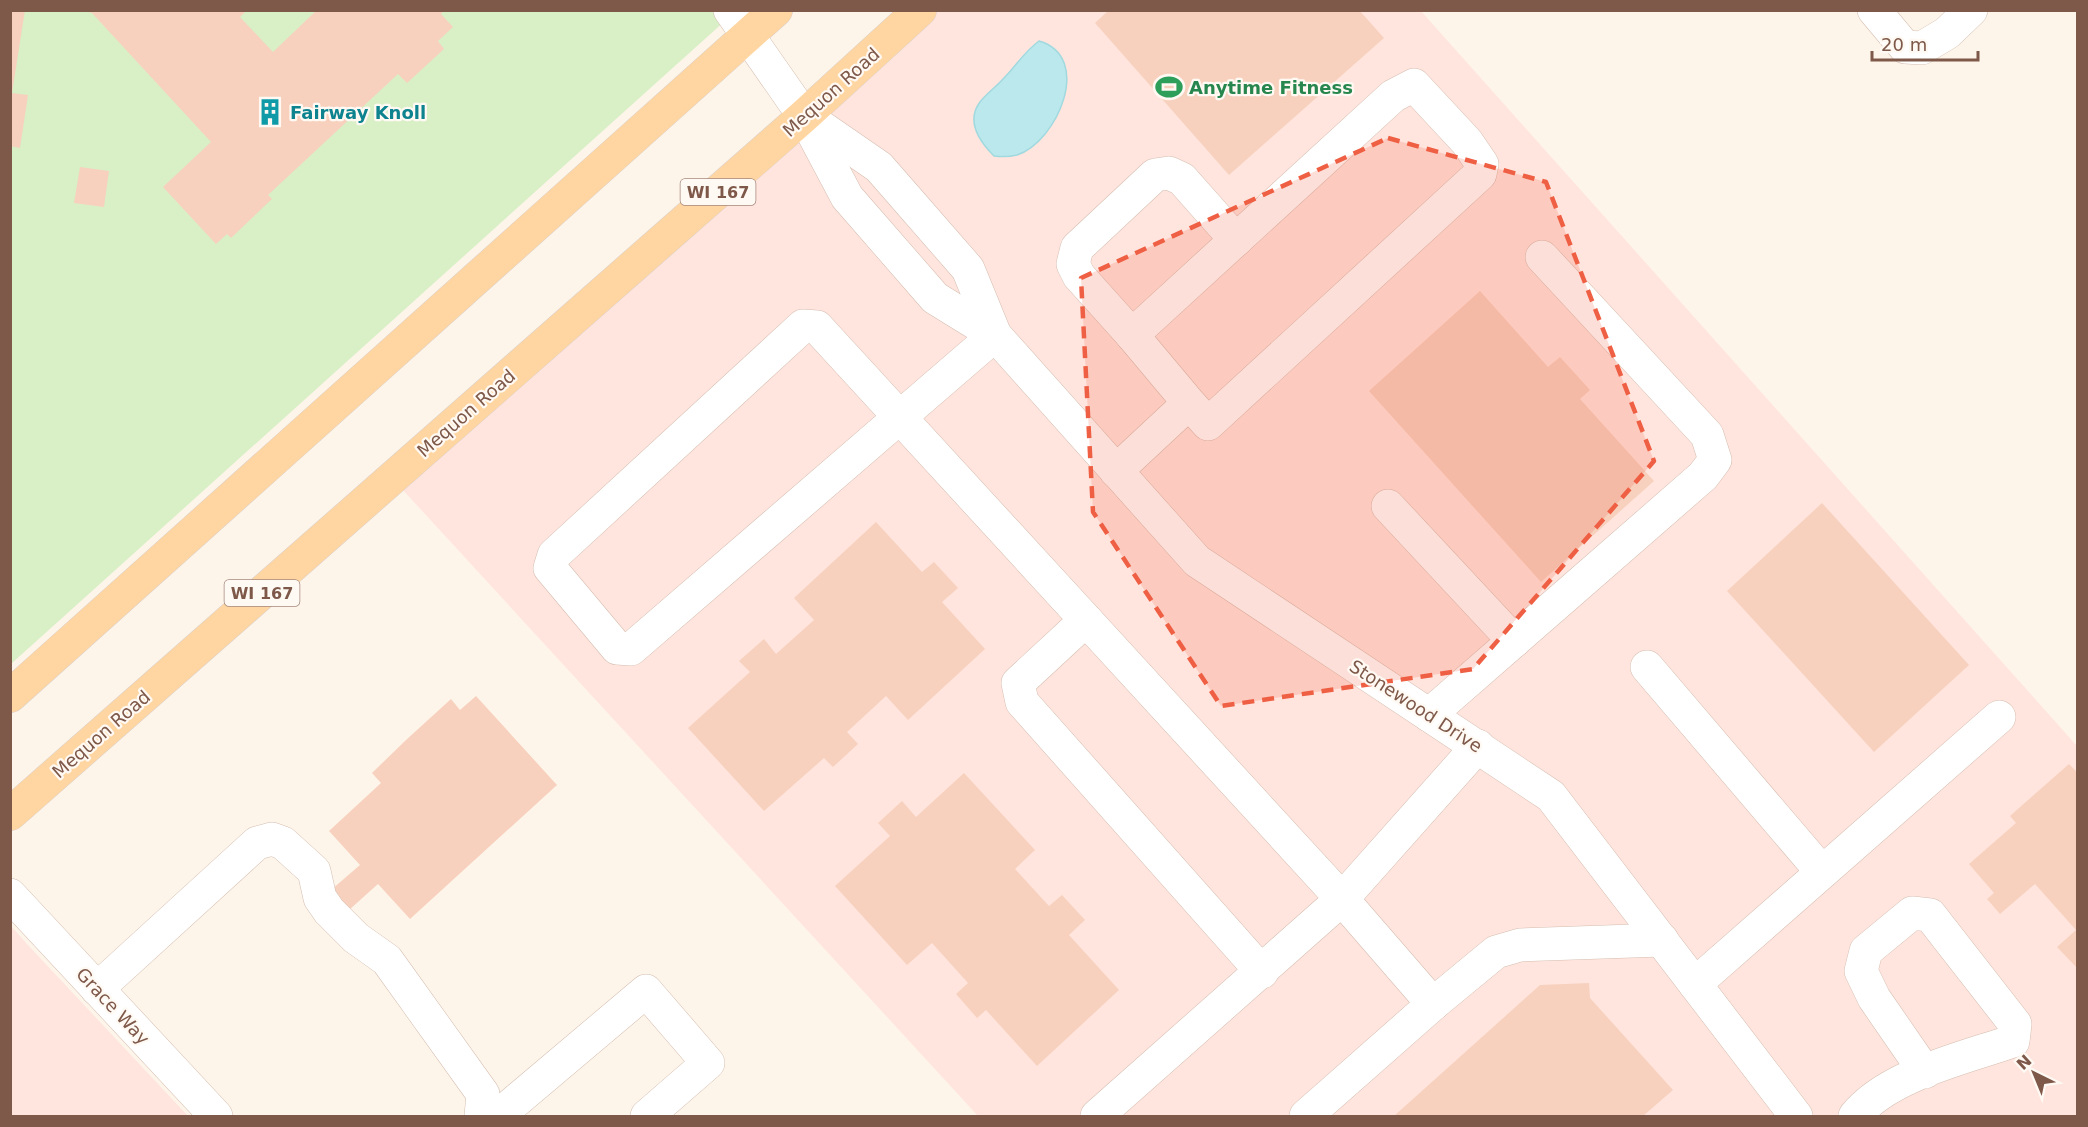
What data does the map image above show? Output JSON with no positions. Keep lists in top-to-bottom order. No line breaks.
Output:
{"streets":{"main road":["Mequon Road","WI 167"],"street":["Stonewood Drive","Grace Way"]},"crossings":[["Mequon Road","Stonewood Drive"]],"places":{"sports":["Anytime Fitness"],"building":["Fairway Knoll"]},"scale_bar":"20 m","north":"top left"}
